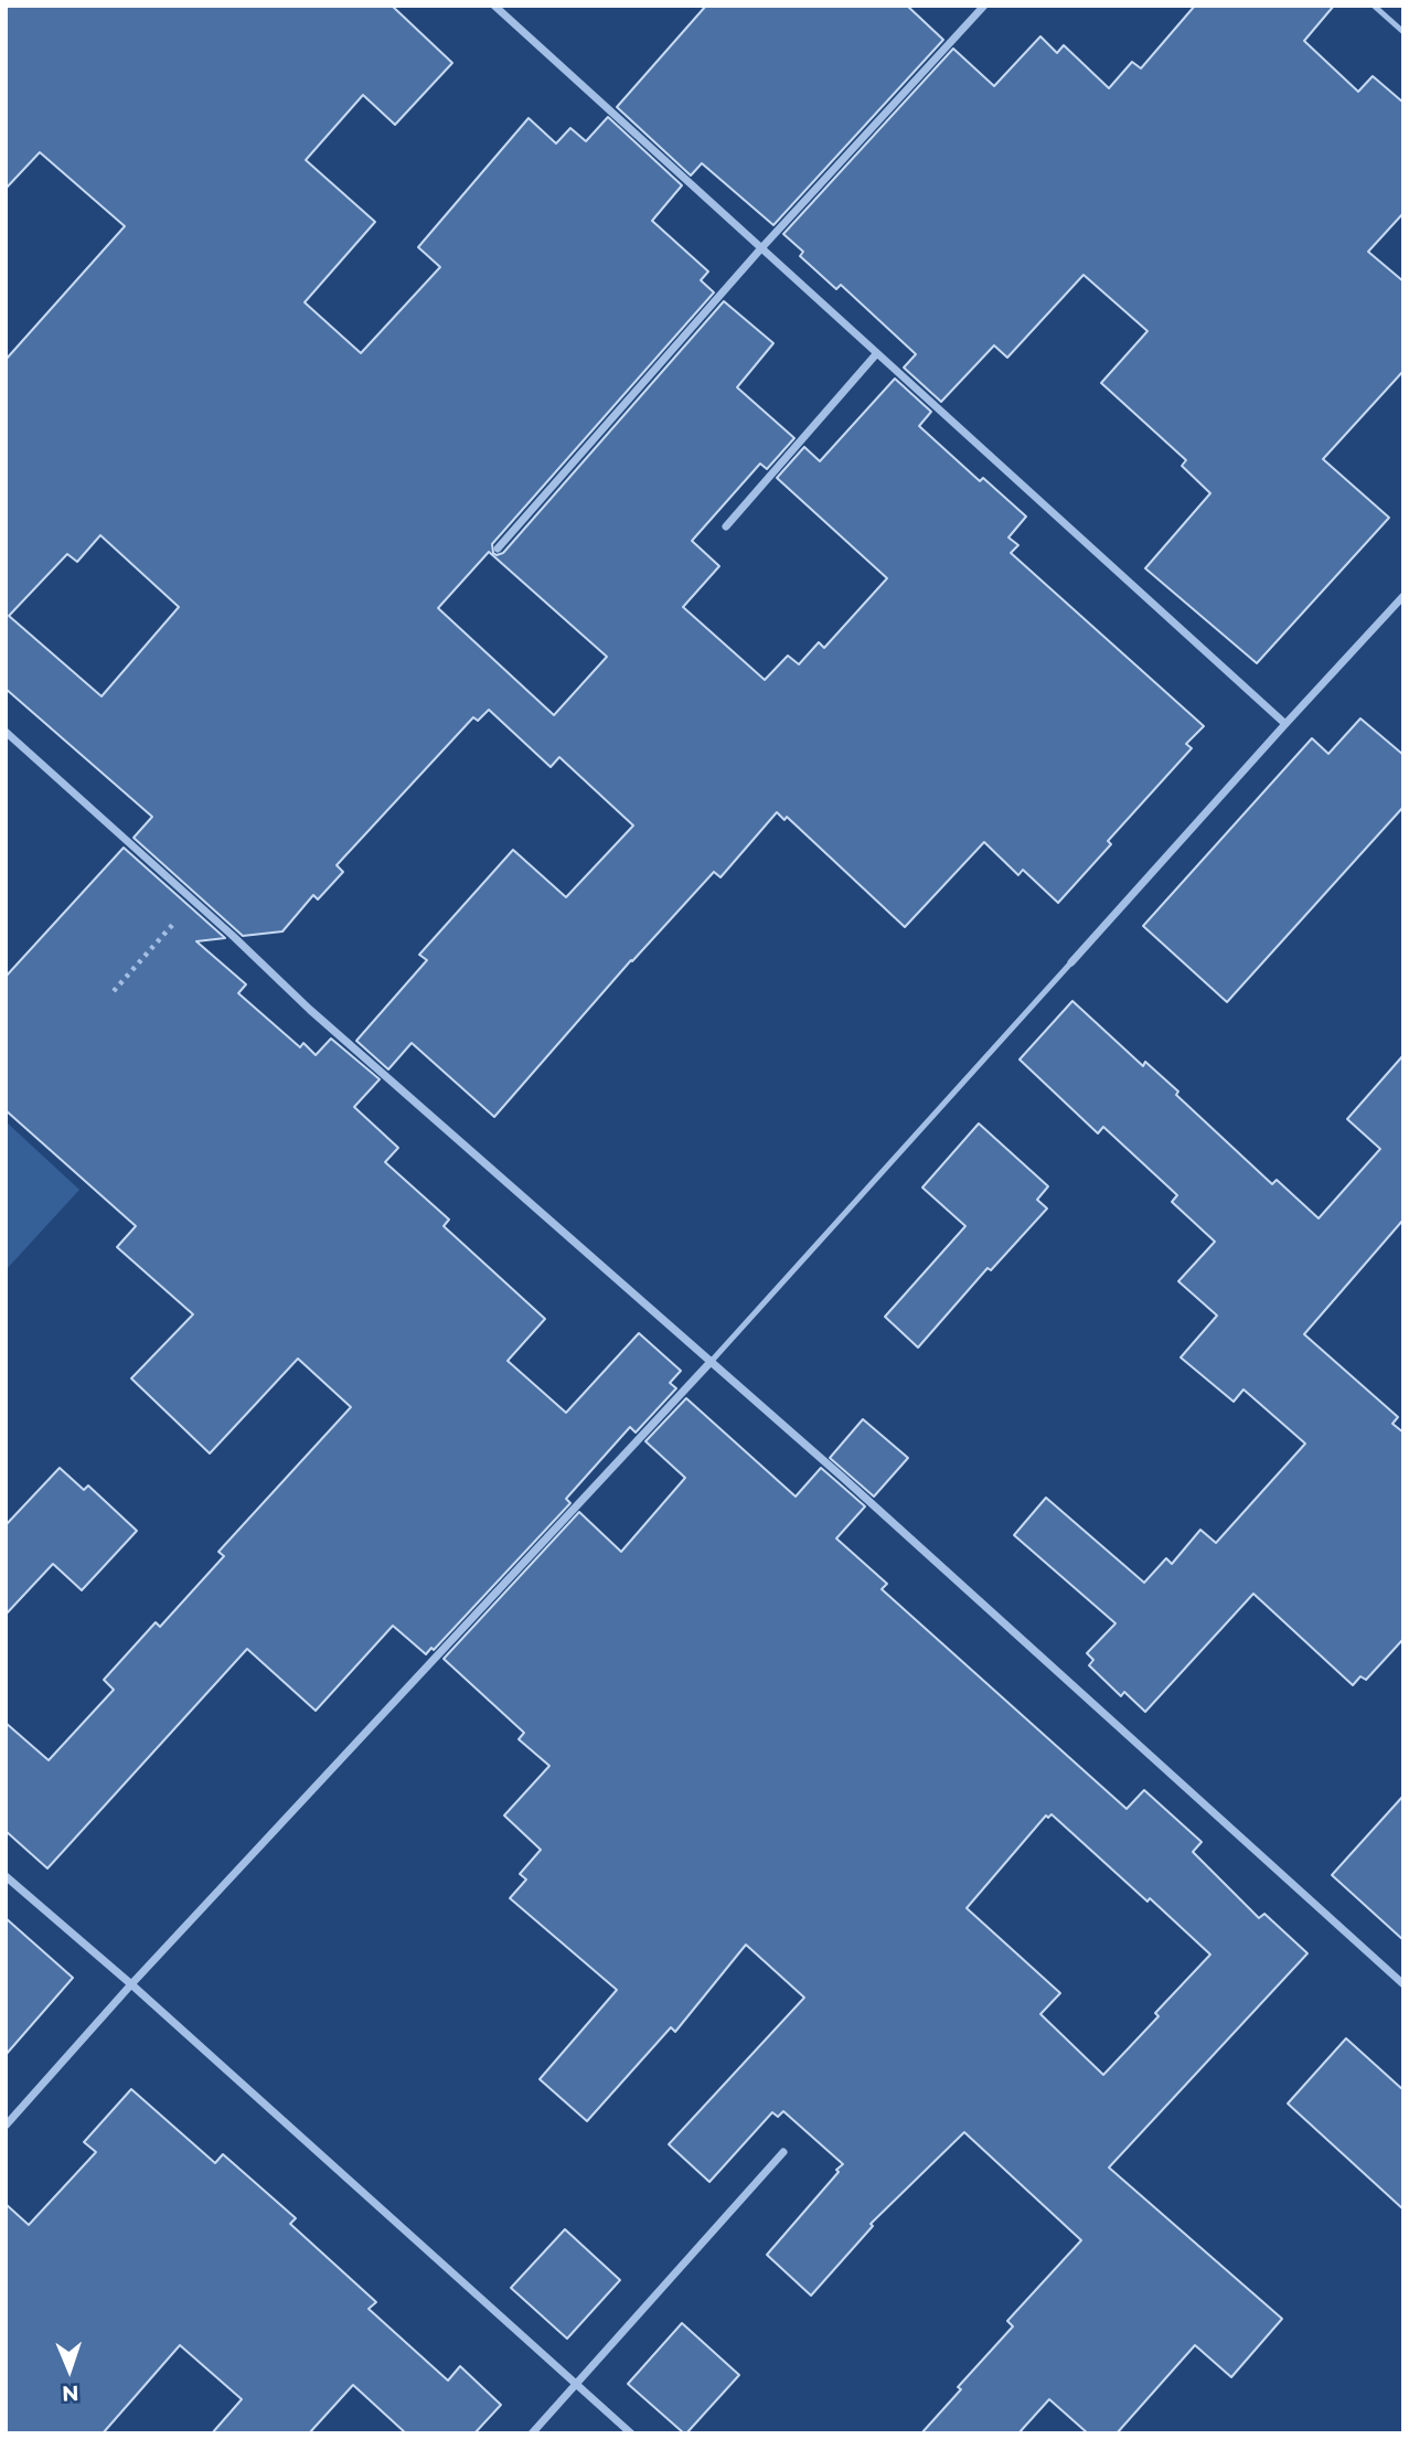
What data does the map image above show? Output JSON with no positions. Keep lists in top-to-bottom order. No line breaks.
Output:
{"north":"bottom"}
